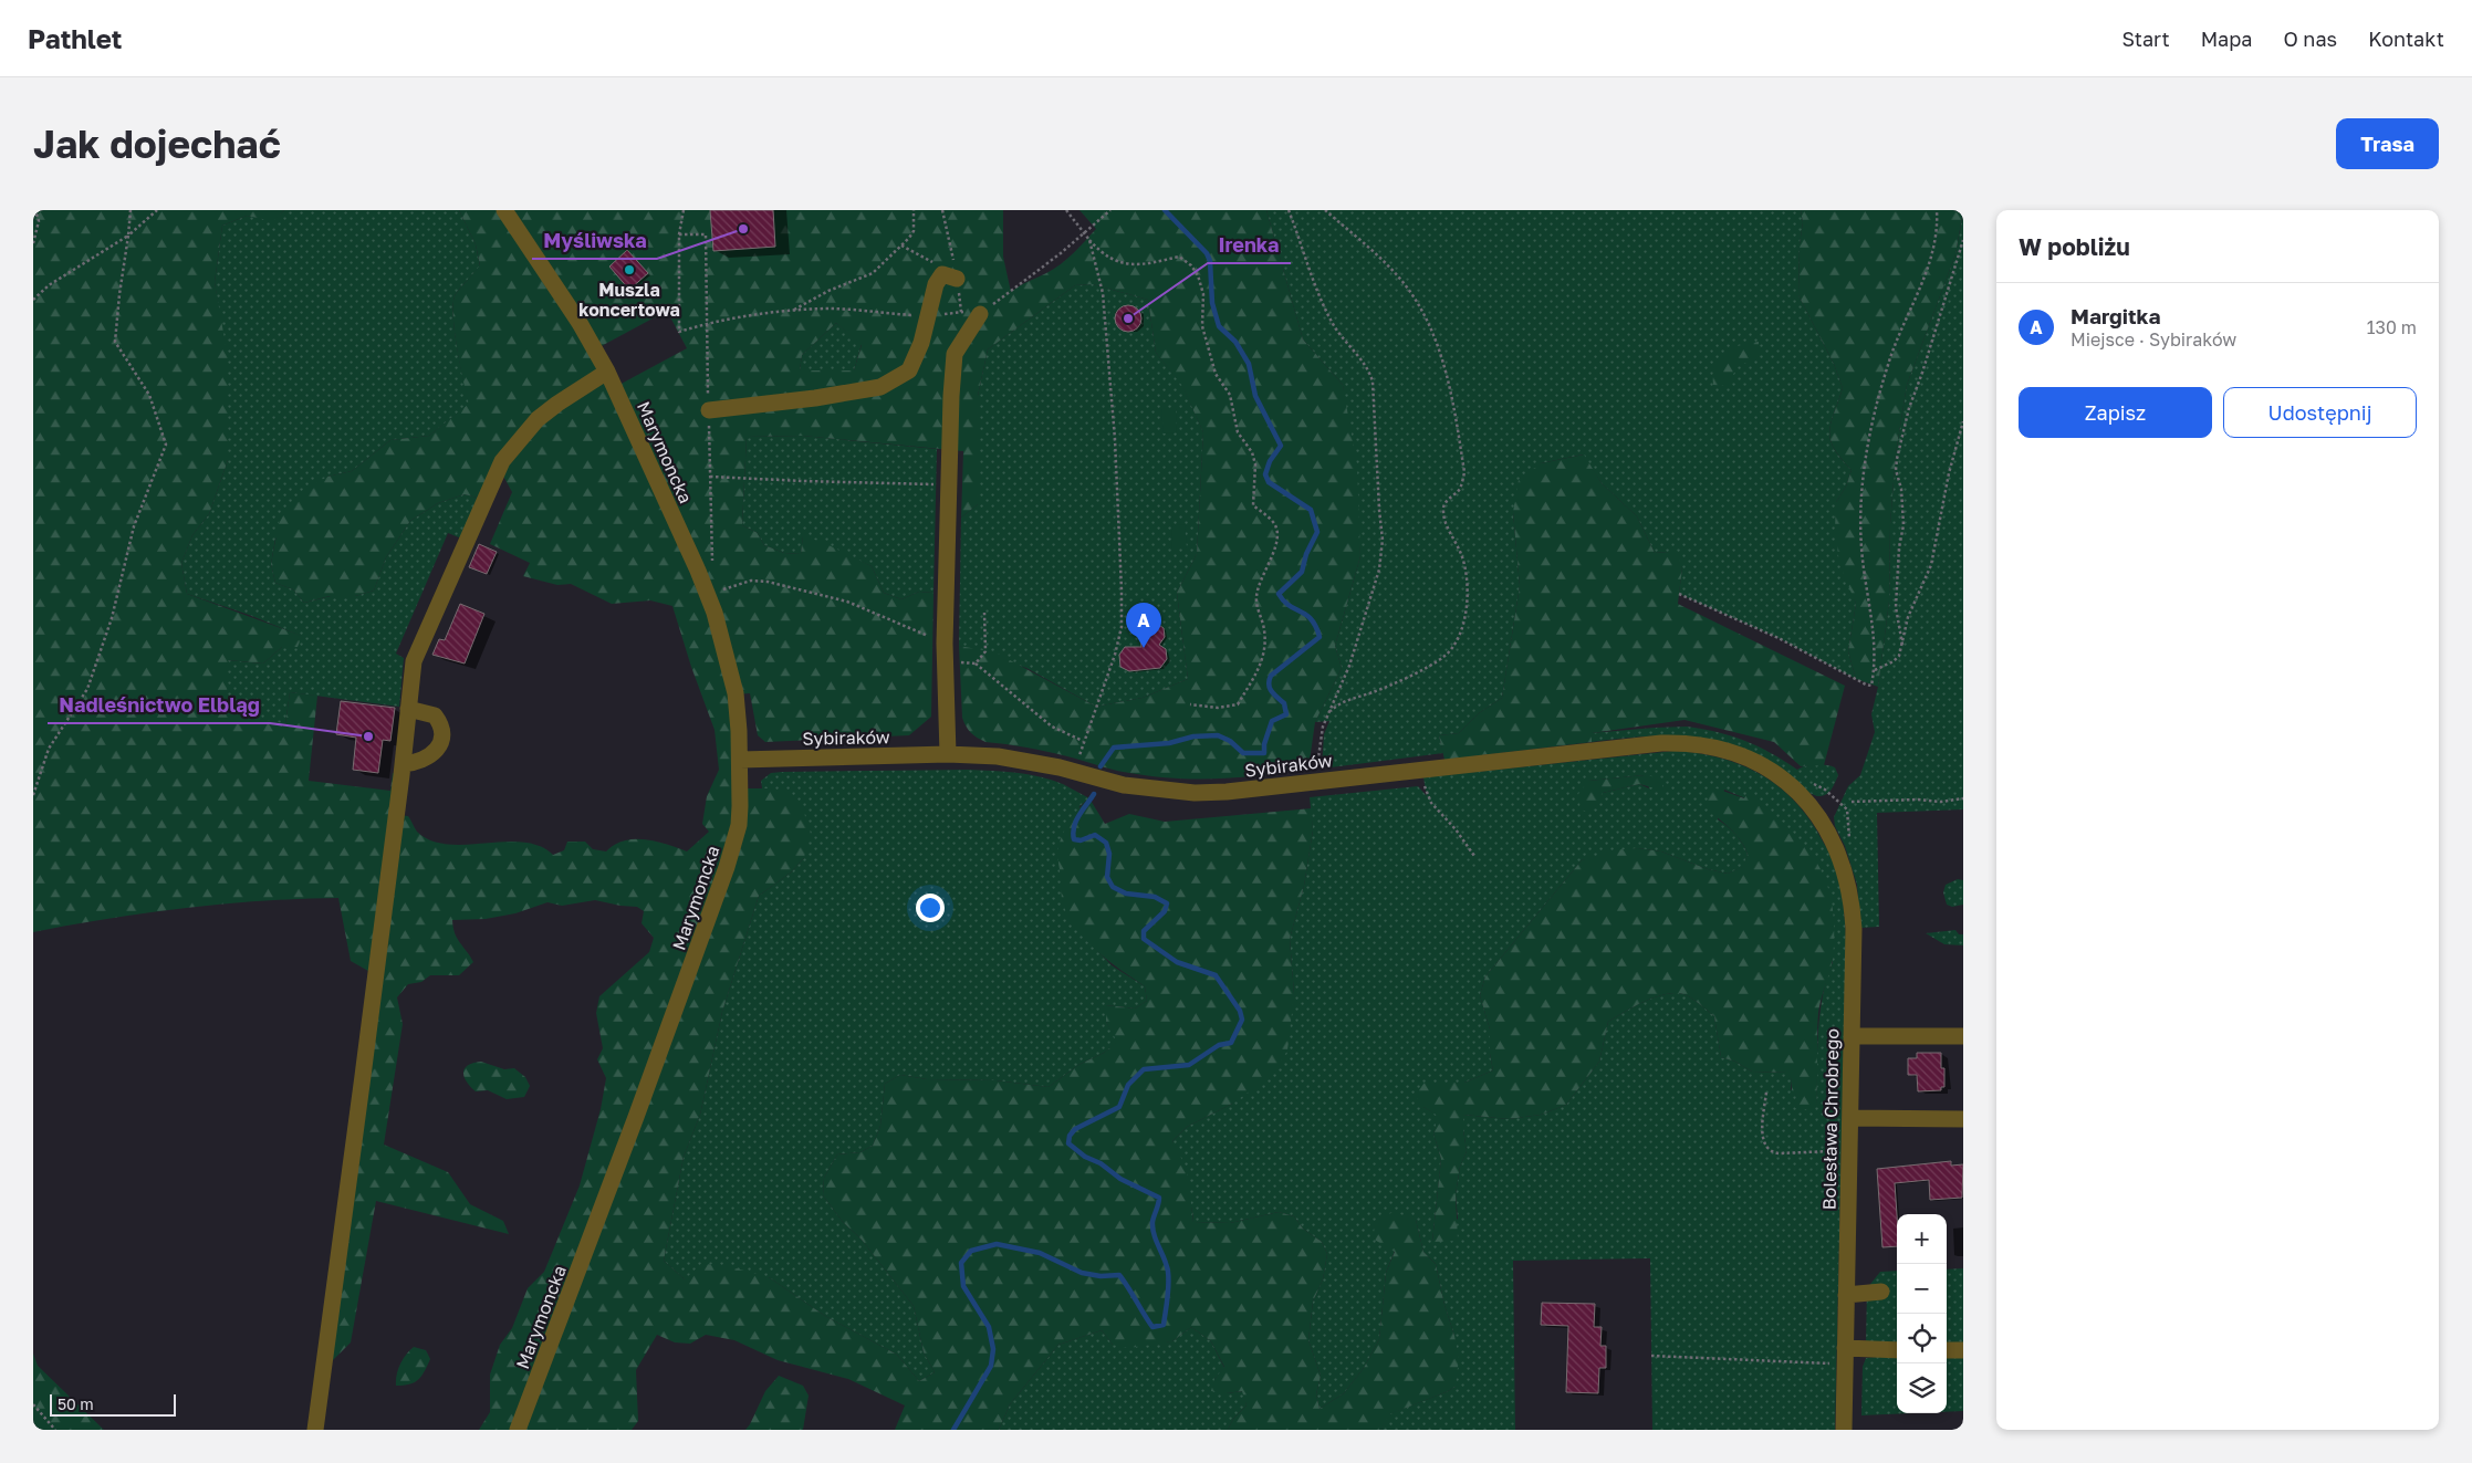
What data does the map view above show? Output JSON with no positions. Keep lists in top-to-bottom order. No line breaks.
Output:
{"streets":{"street":["Marymoncka","Sybiraków","Bolesława Chrobrego"]},"crossings":[["Marymoncka","Sybiraków"],["Sybiraków","Bolesława Chrobrego"]],"places":["Myśliwska","Muszla koncertowa","Irenka","Nadleśnictwo Elbląg"],"scale_bar":"50 m","page":{"header":"Pathlet","nav":["Start","Mapa","O nas","Kontakt"],"buttons":["Trasa",["Zapisz","Udostępnij"]],"title":"Jak dojechać","heading":"W pobliżu","list":[{"mark":"A","name":"Margitka","note":"Miejsce · Sybiraków","value":"130 m"}],"pins":"A","map_buttons":["+","−"],"scale":"50 m"}}
